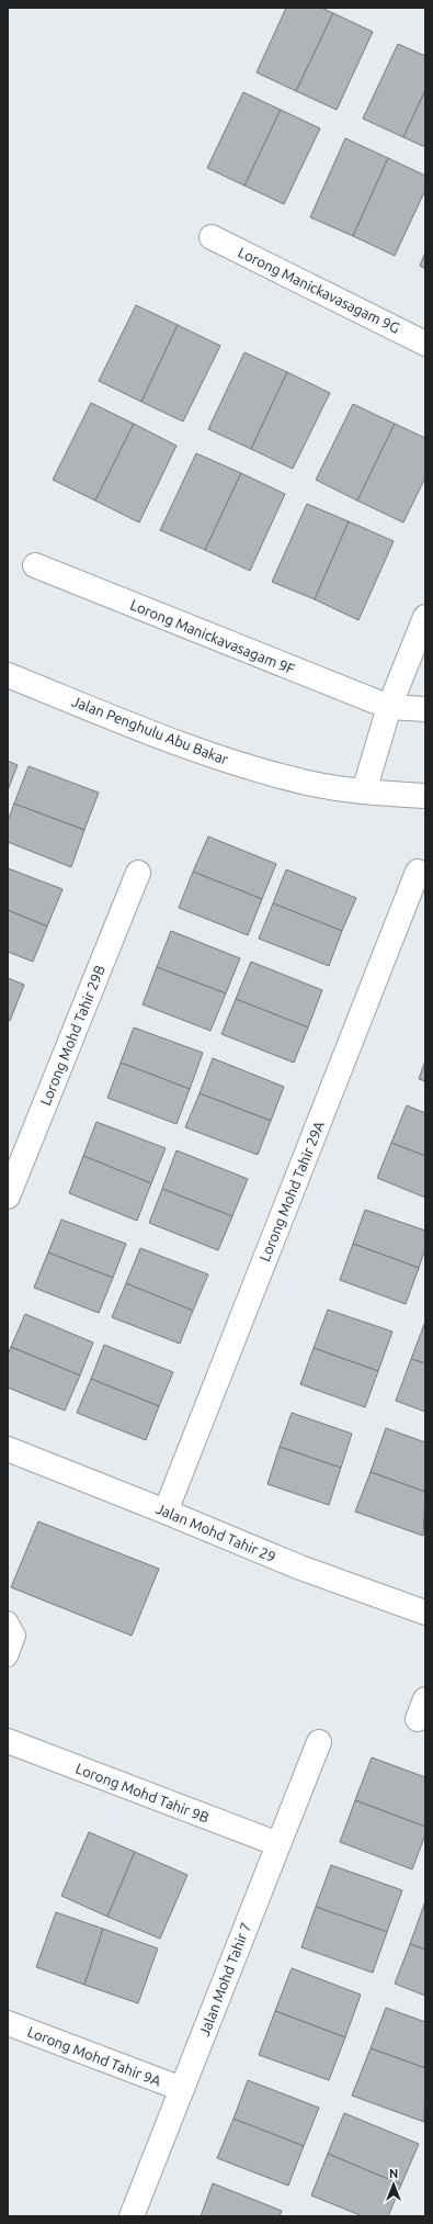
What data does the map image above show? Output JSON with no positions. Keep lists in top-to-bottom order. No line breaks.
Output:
{"streets":{"street":["Lorong Manickavasagam 9G","Lorong Manickavasagam 9F","Jalan Penghulu Abu Bakar","Lorong Mohd Tahir 29B","Lorong Mohd Tahir 29A","Jalan Mohd Tahir 29","Lorong Mohd Tahir 9B","Jalan Mohd Tahir 7","Lorong Mohd Tahir 9A"]},"crossings":[["Lorong Mohd Tahir 29A","Jalan Mohd Tahir 29"],["Lorong Mohd Tahir 9B","Jalan Mohd Tahir 7"],["Jalan Mohd Tahir 7","Lorong Mohd Tahir 9A"]],"north":"top"}
